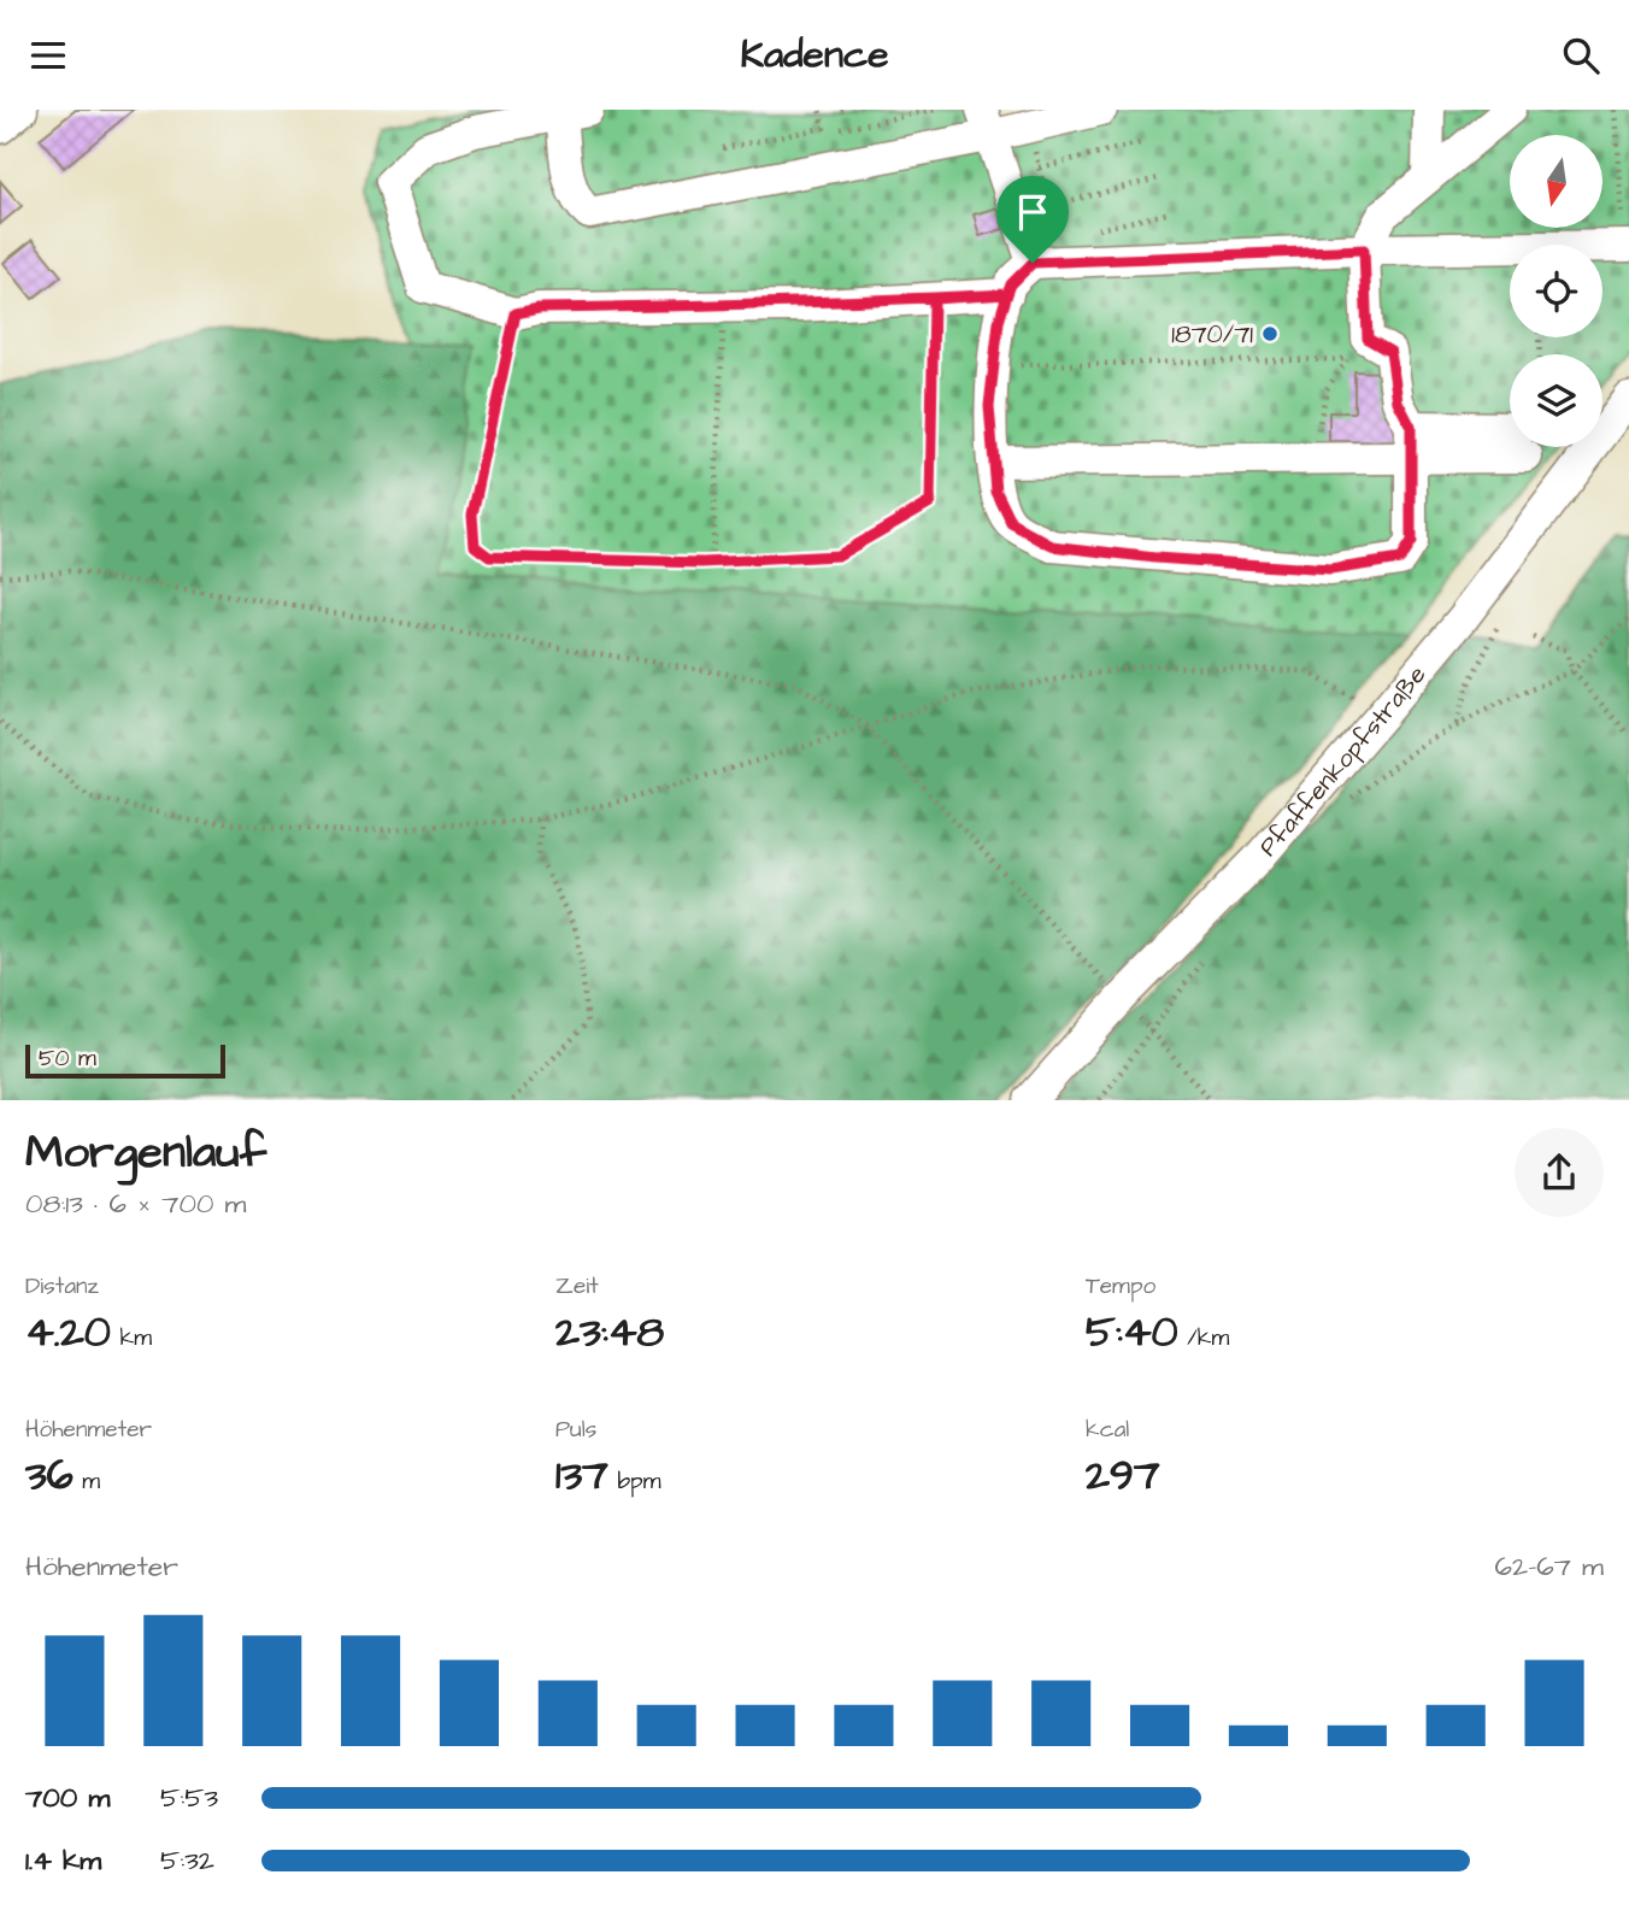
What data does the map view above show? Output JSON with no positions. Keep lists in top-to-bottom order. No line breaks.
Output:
{"streets":{"street":["Pfaffenkopfstraße"]},"places":["1870/71"],"scale_bar":"50 m","north":"bottom","page":{"header":"Kadence","scale":"50 m","heading":["Morgenlauf","08:13 · 6 × 700 m"],"stats":[["Distanz","4.20 km"],["Zeit","23:48"],["Tempo","5:40 /km"],["Höhenmeter","36 m"],["Puls","137 bpm"],["kcal","297"]],"chart":["Höhenmeter","62–67 m"],"list":[{"name":"700 m","note":"5:53"},{"name":"1.4 km","note":"5:32"}]}}
